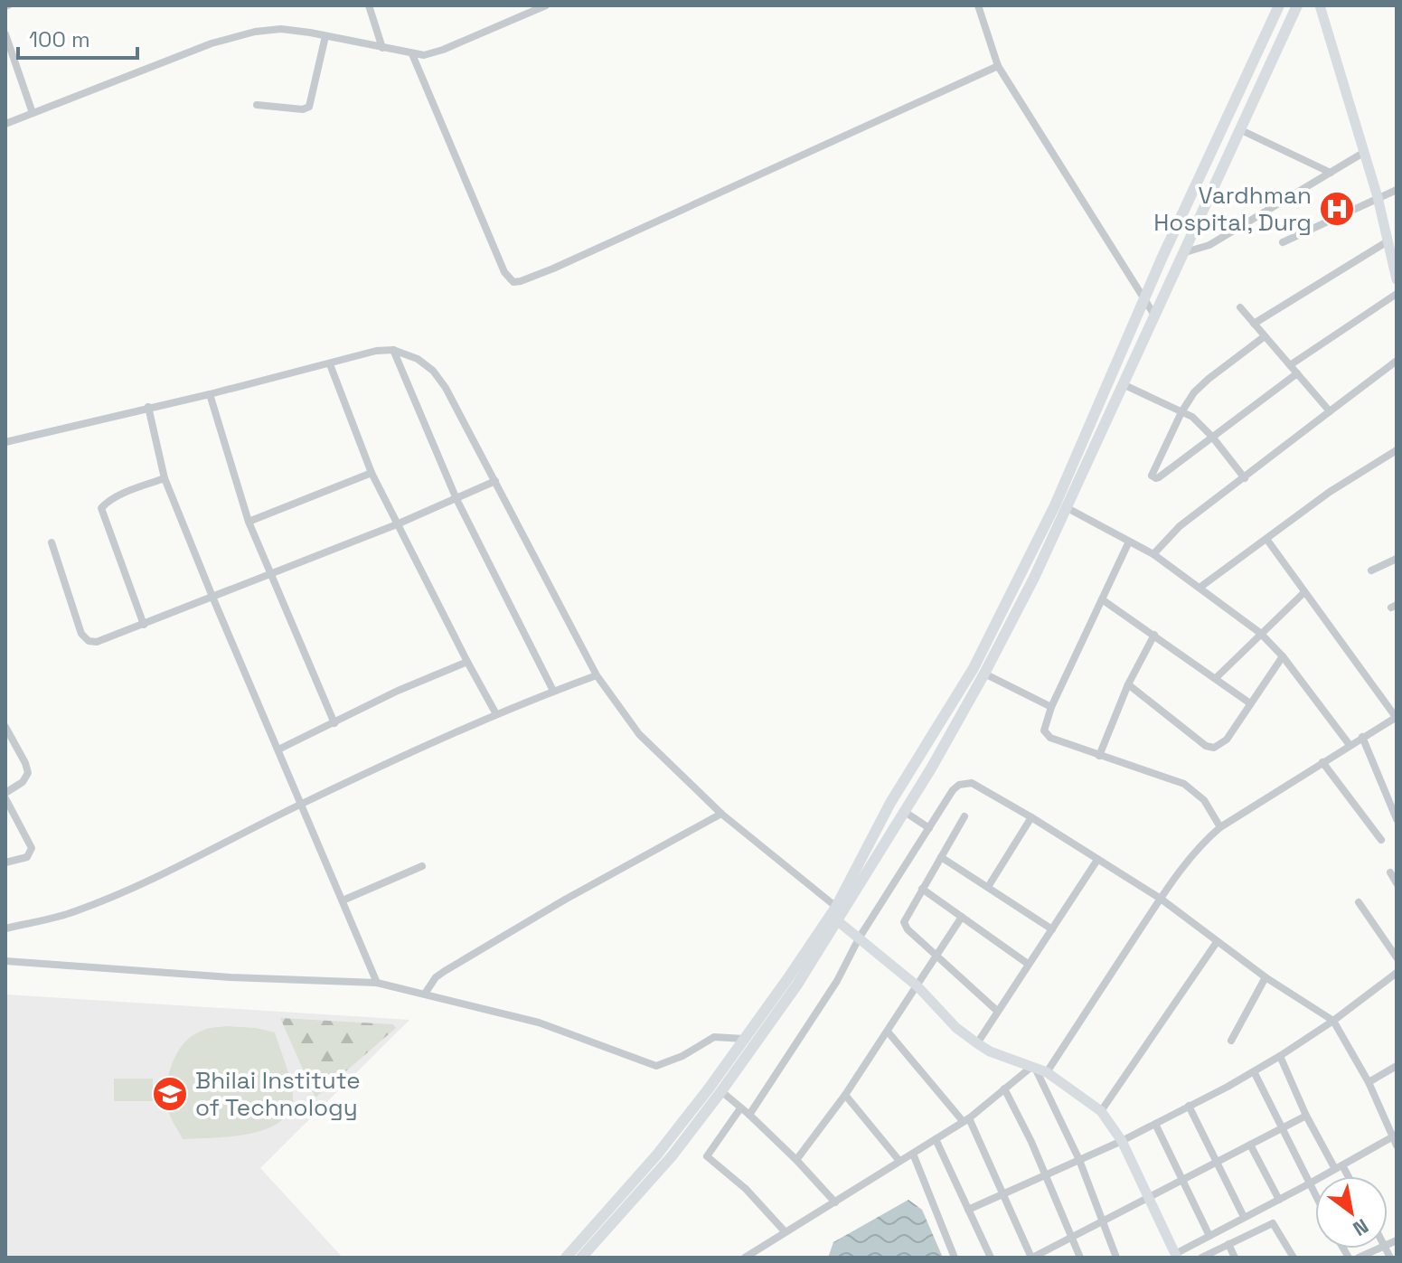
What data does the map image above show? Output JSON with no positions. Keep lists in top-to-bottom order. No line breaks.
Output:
{"places":{"hospital":["Vardhman Hospital, Durg"],"school or university":["Bhilai Institute of Technology"]},"scale_bar":"100 m","north":"bottom right"}
